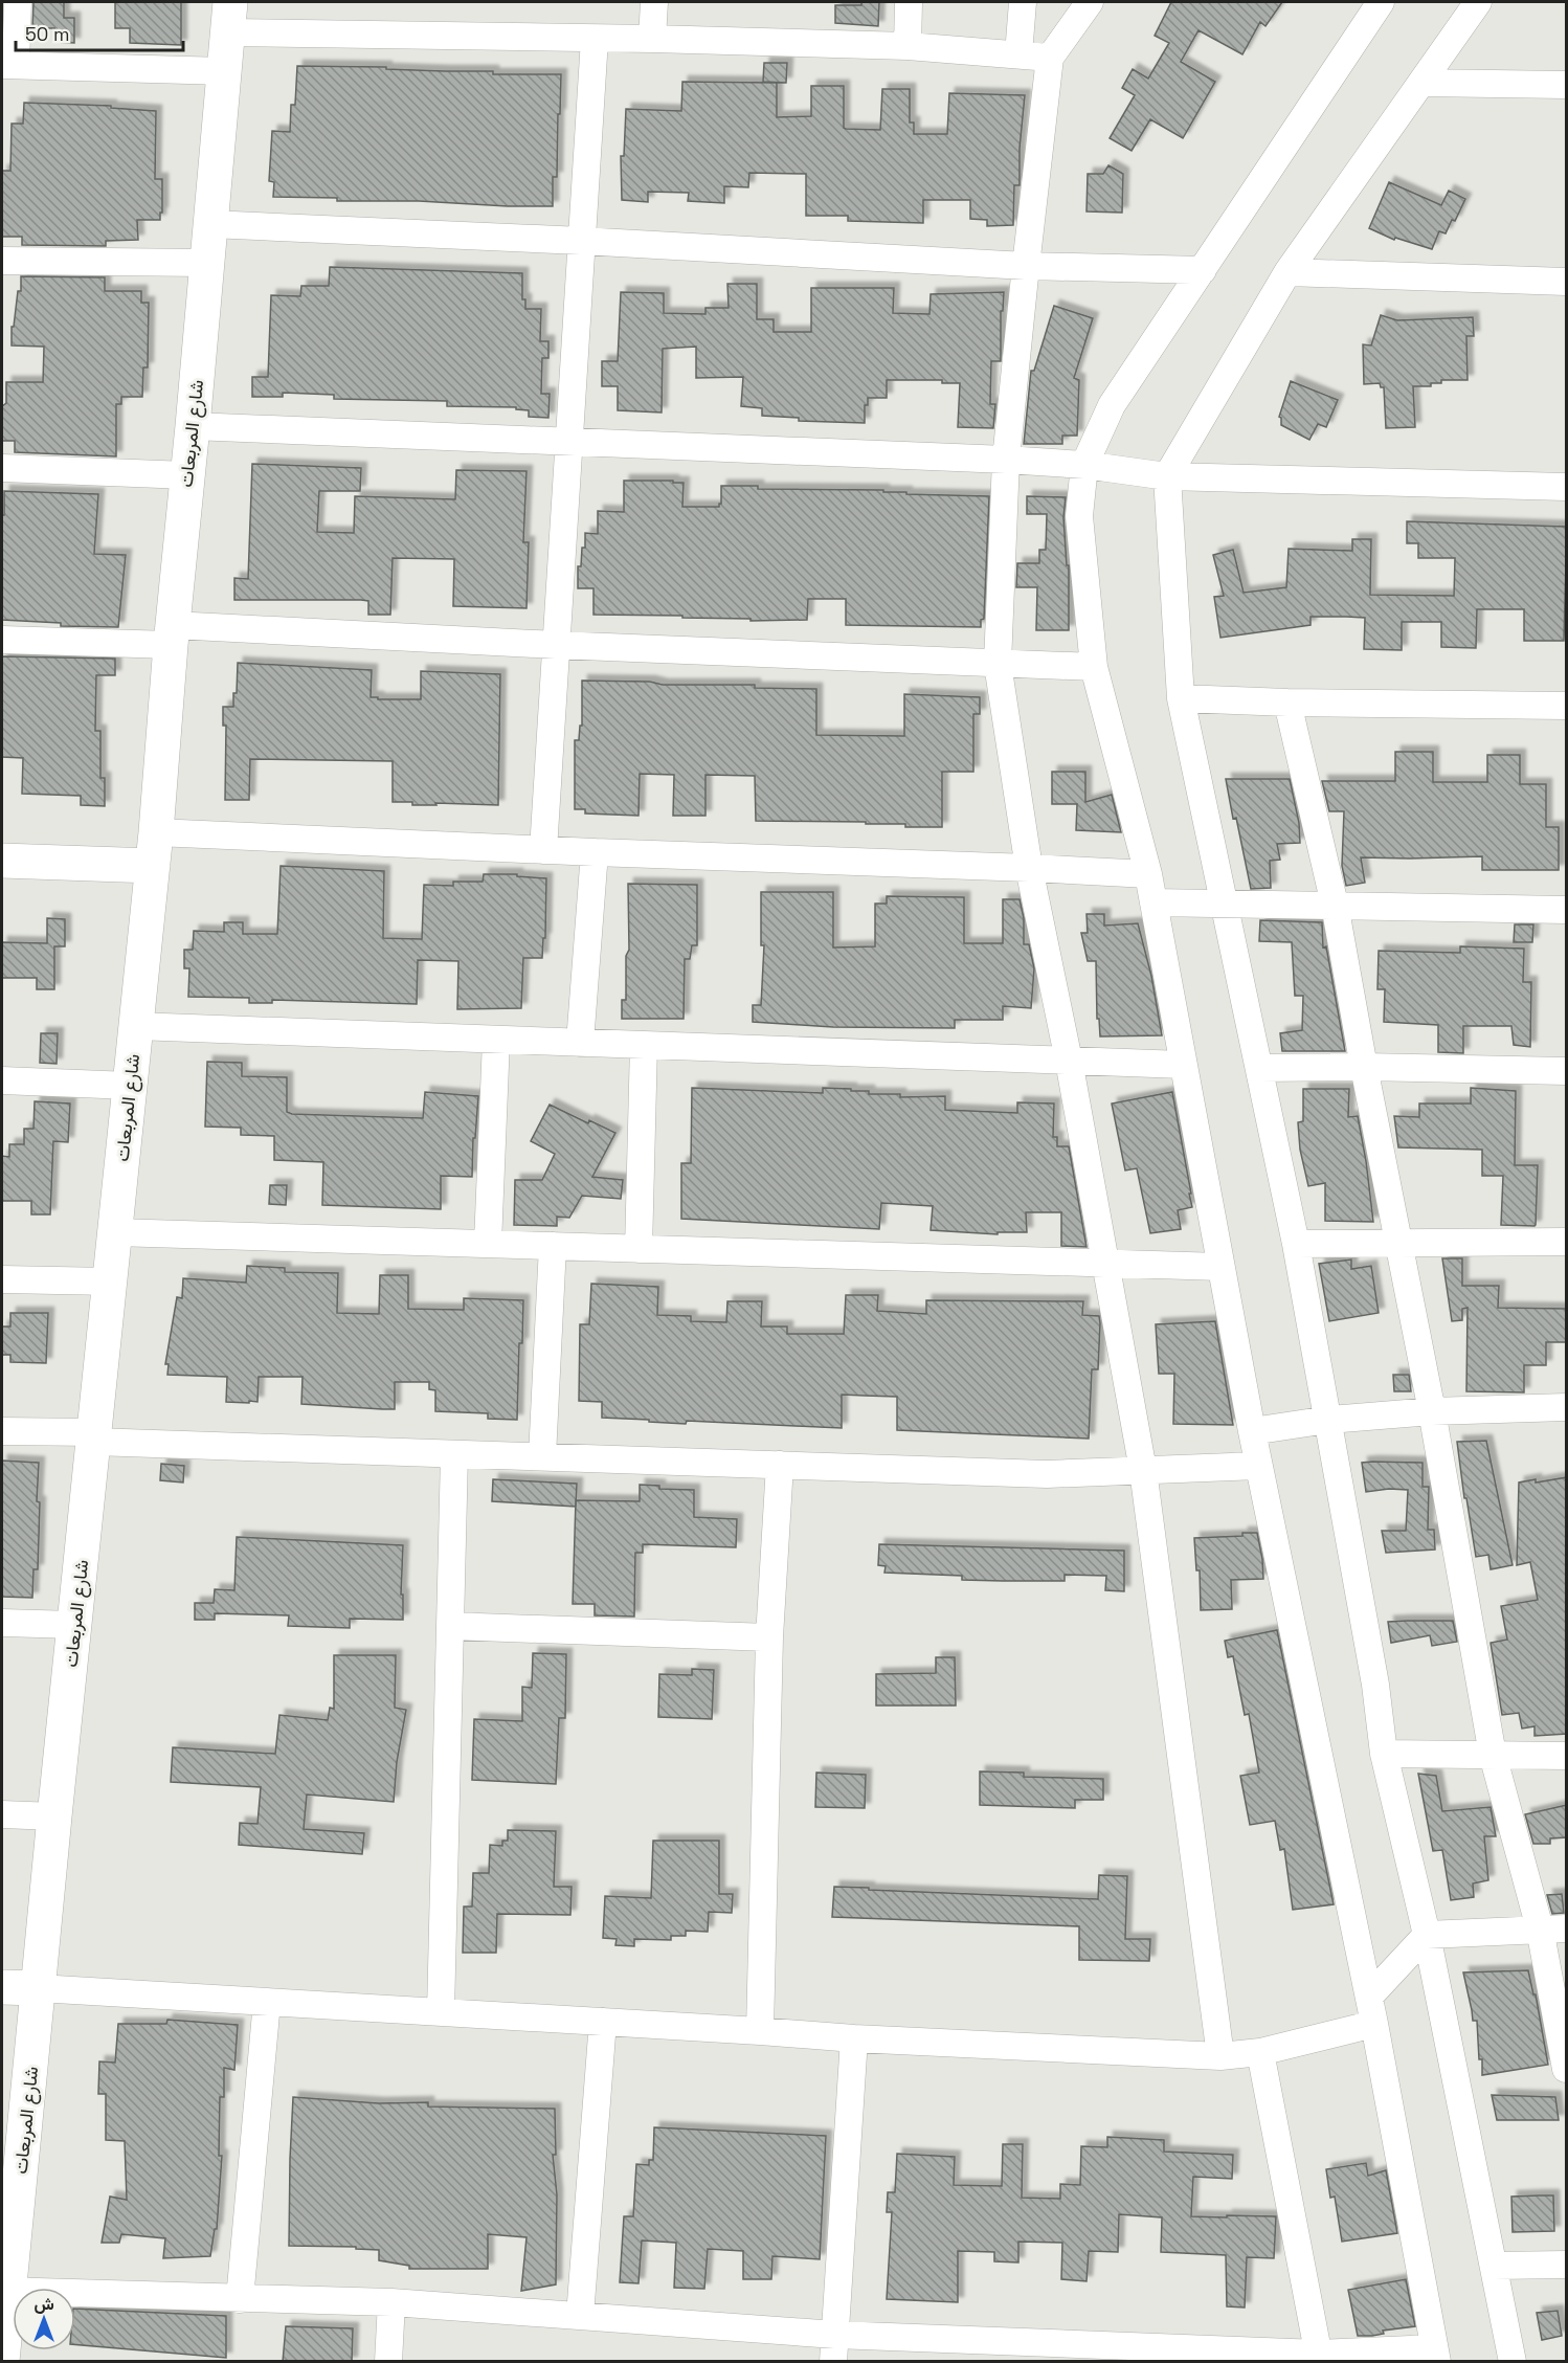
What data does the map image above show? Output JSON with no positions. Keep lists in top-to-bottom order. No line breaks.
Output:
{"streets":{"street":["شارع المربعات"]},"scale_bar":"50 m","north":"top"}
